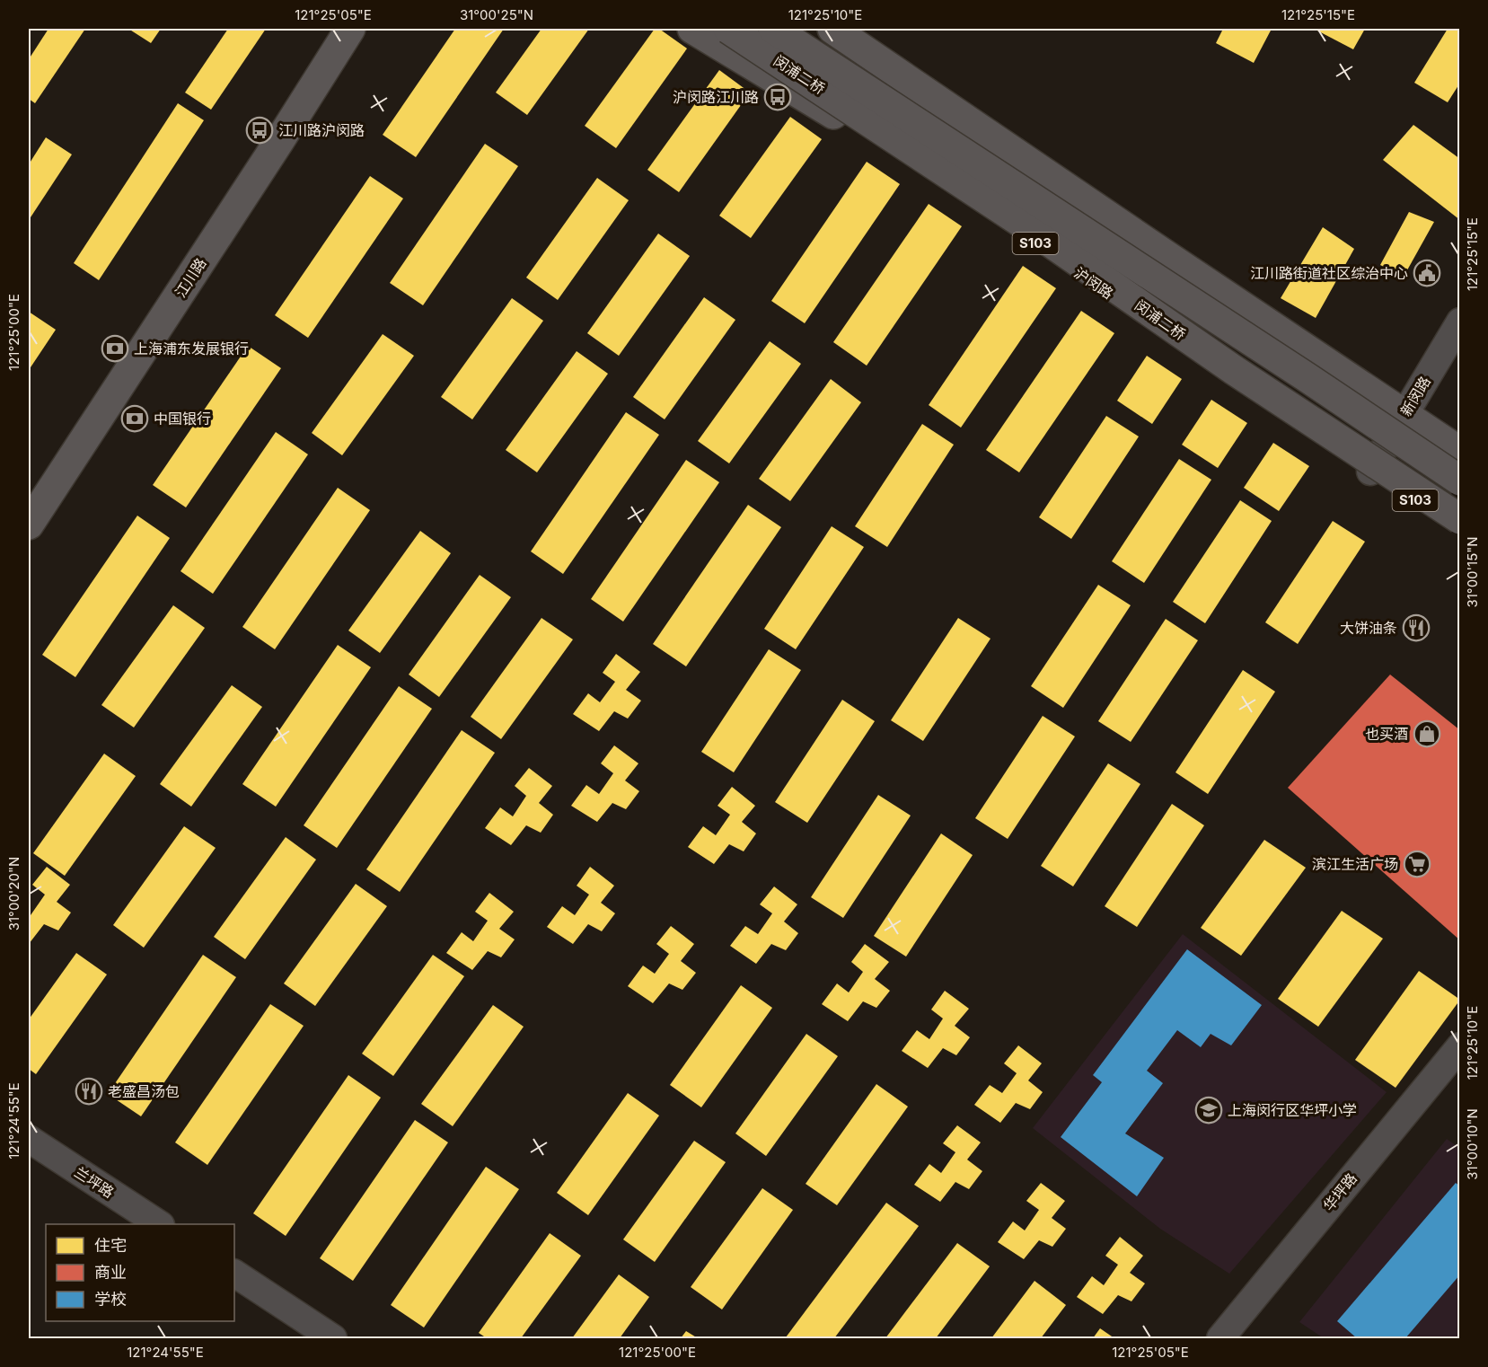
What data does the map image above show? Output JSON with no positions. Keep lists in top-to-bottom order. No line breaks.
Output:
{"streets":{"main road":["闵浦二桥","S103","江川路","沪闵路"],"street":["新闵路","兰坪路","华坪路"]},"crossings":[["沪闵路","新闵路"]],"places":{"bus stop":["沪闵路江川路","江川路沪闵路"],"public building":["江川路街道社区综治中心"],"bank":["上海浦东发展银行","中国银行"],"restaurant":["大饼油条","老盛昌汤包"],"shop":["也买酒"],"supermarket":["滨江生活广场"],"school or university":["上海闵行区华坪小学"]},"legend":["住宅","商业","学校"],"coordinates":["121°25'05\"E","31°00'25\"N","121°25'10\"E","121°25'15\"E","121°25'00\"E","31°00'15\"N","31°00'20\"N","121°24'55\"E","31°00'10\"N"]}
